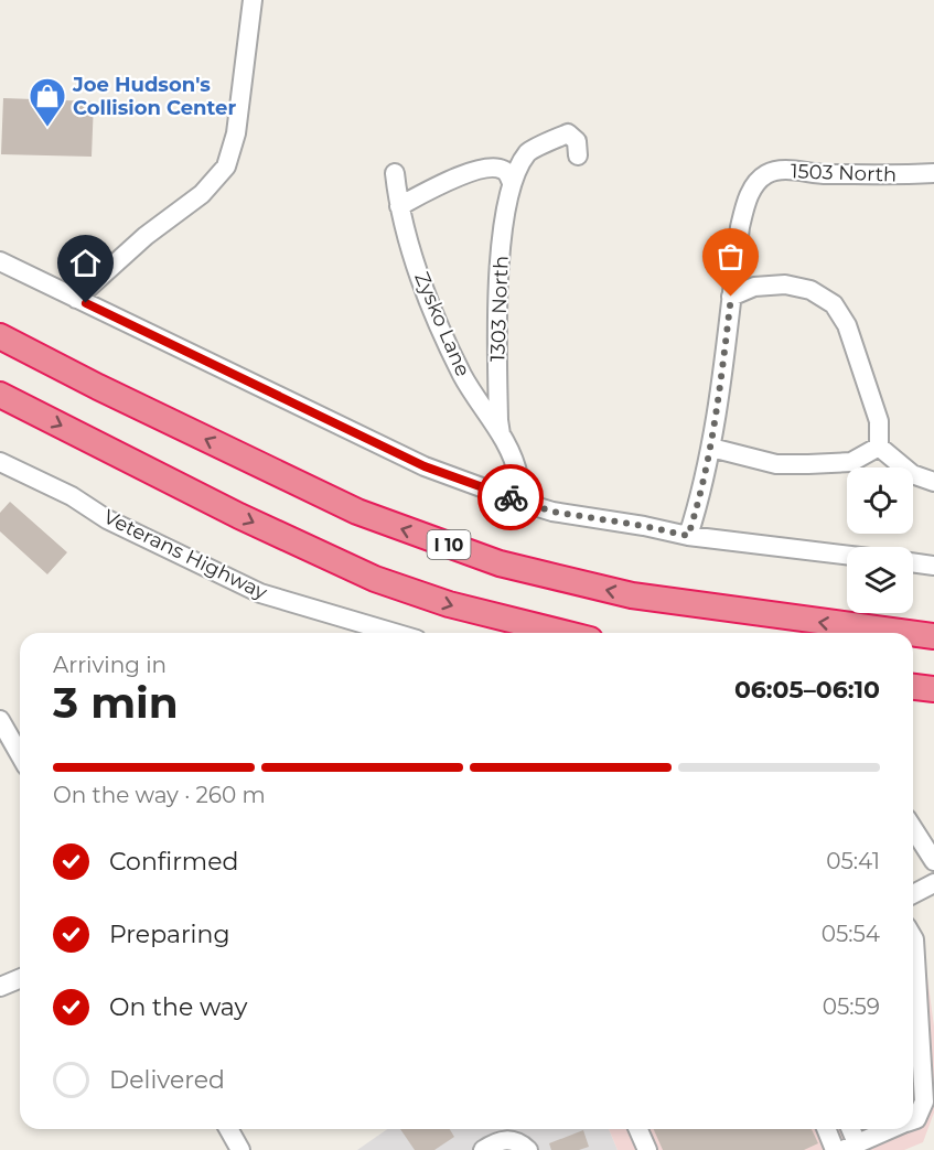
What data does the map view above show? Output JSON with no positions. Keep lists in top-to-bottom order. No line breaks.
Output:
{"streets":{"highway":["I 10"],"street":["1503 North","1303 North","Zysko Lane","Veterans Highway"]},"crossings":[["1303 North","Zysko Lane"]],"places":{"shop":["Joe Hudson's Collision Center"]},"page":{"heading":["3 min","Arriving in","06:05–06:10"],"bar":"On the way · 260 m","list":[["Confirmed","05:41"],["Preparing","05:54"],["On the way","05:59"],"Delivered"]}}
